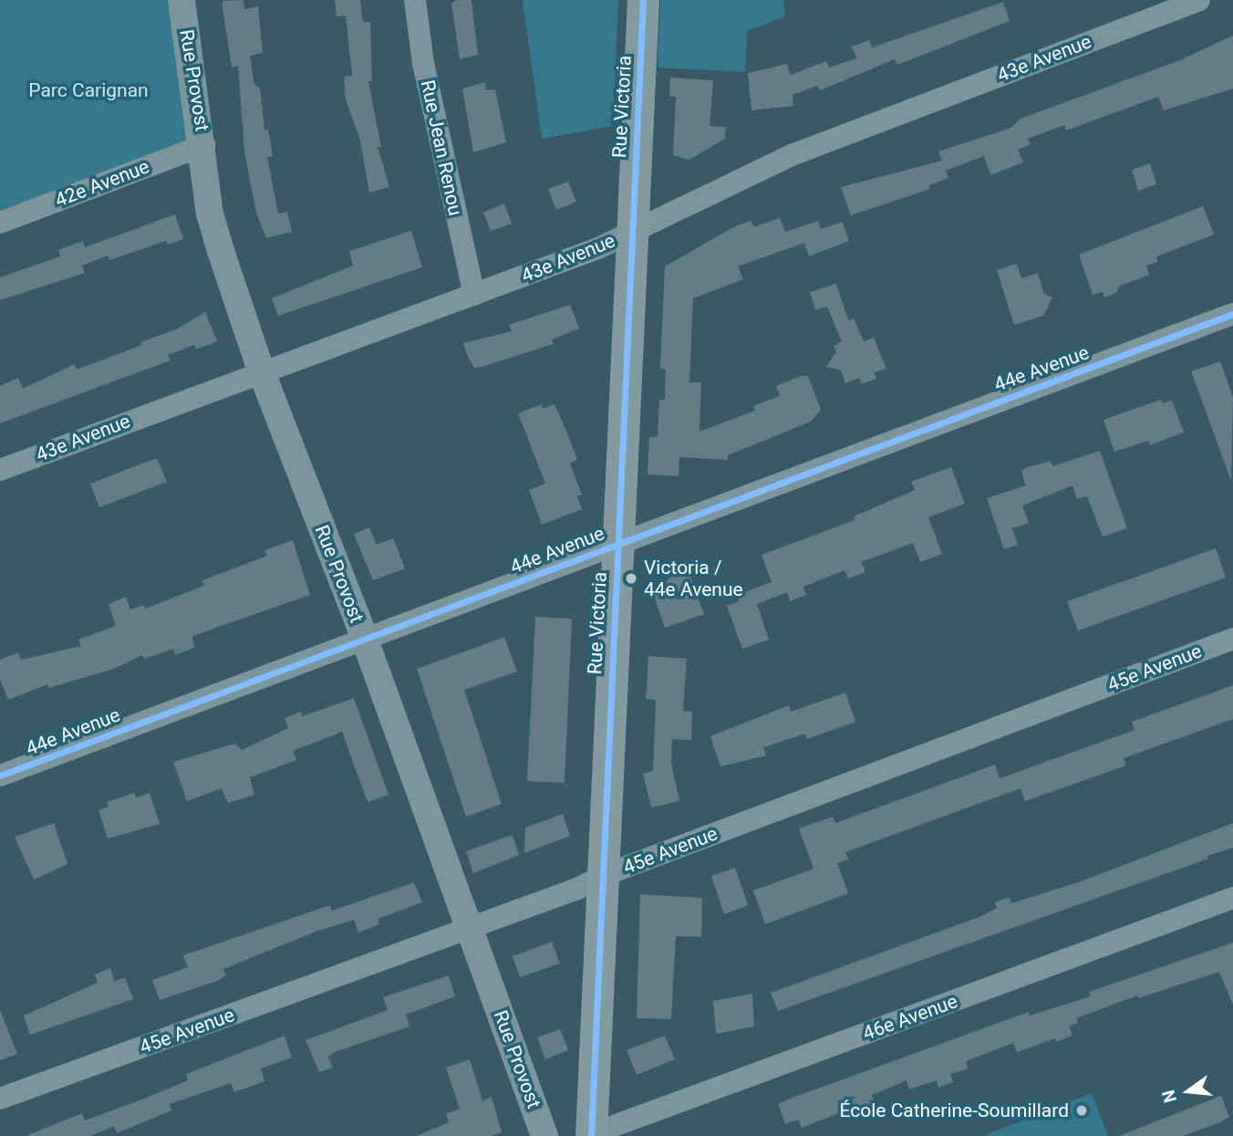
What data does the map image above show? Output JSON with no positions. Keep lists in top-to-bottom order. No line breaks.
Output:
{"streets":{"main road":["Rue Victoria"],"street":["43e Avenue","Rue Provost","Rue Jean Renou","42e Avenue","44e Avenue","45e Avenue","46e Avenue"]},"crossings":[["43e Avenue","Rue Provost"],["43e Avenue","Rue Victoria"],["43e Avenue","Rue Jean Renou"],["Rue Provost","42e Avenue"],["Rue Provost","44e Avenue"],["Rue Provost","45e Avenue"],["Rue Victoria","44e Avenue"],["Rue Victoria","45e Avenue"],["Rue Victoria","46e Avenue"]],"parks":["Parc Carignan"],"places":["Victoria / 44e Avenue","École Catherine-Soumillard"],"north":"left"}
